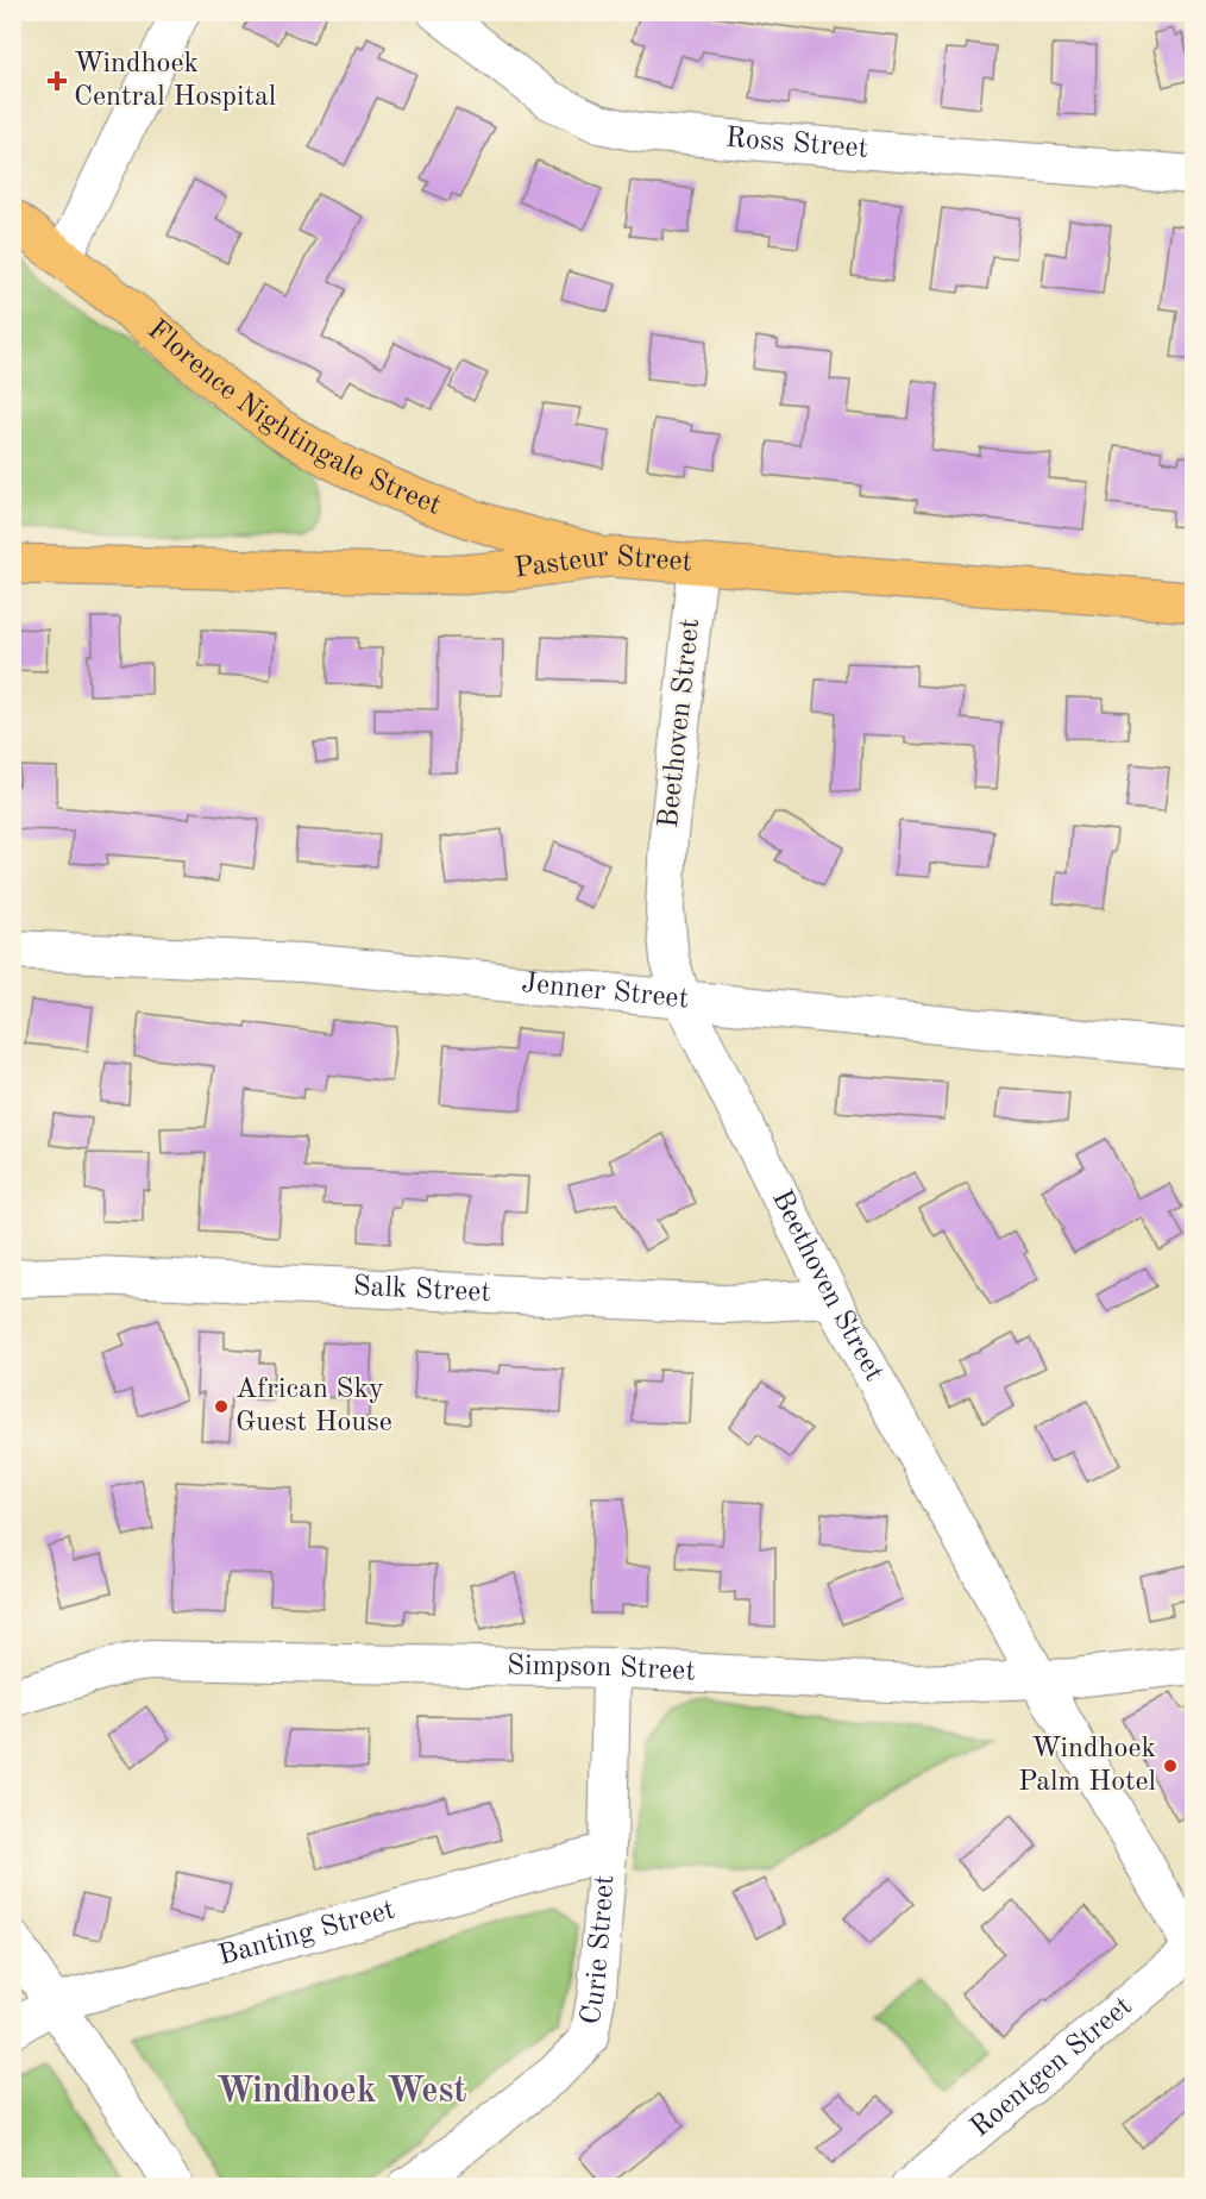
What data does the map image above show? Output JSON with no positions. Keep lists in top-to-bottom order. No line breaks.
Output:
{"streets":{"main road":["Florence Nightingale Street","Pasteur Street"],"street":["Ross Street","Beethoven Street","Jenner Street","Salk Street","Simpson Street","Banting Street","Curie Street","Roentgen Street"]},"crossings":[["Florence Nightingale Street","Pasteur Street"],["Pasteur Street","Beethoven Street"],["Beethoven Street","Jenner Street"],["Beethoven Street","Salk Street"],["Beethoven Street","Simpson Street"],["Beethoven Street","Roentgen Street"],["Simpson Street","Curie Street"],["Banting Street","Curie Street"]],"districts":["Windhoek West"],"places":{"health":["Windhoek Central Hospital"],"other":["African Sky Guest House","Windhoek Palm Hotel"]}}
